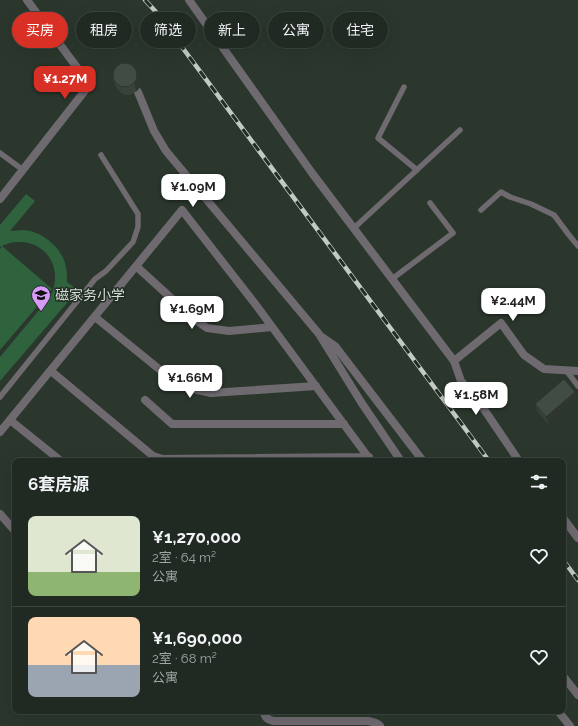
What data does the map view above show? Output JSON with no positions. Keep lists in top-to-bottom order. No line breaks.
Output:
{"places":{"school or university":["磁家务小学"]},"page":{"chip":["买房","租房","筛选","新上","公寓","住宅"],"price":["¥1.27M","¥1.09M","¥2.44M","¥1.69M","¥1.66M","¥1.58M"],"heading":"6套房源","list":[{"name":"¥1,270,000","note":"2室 · 64 m² · 公寓"},{"name":"¥1,690,000","note":"2室 · 68 m² · 公寓"}]}}
